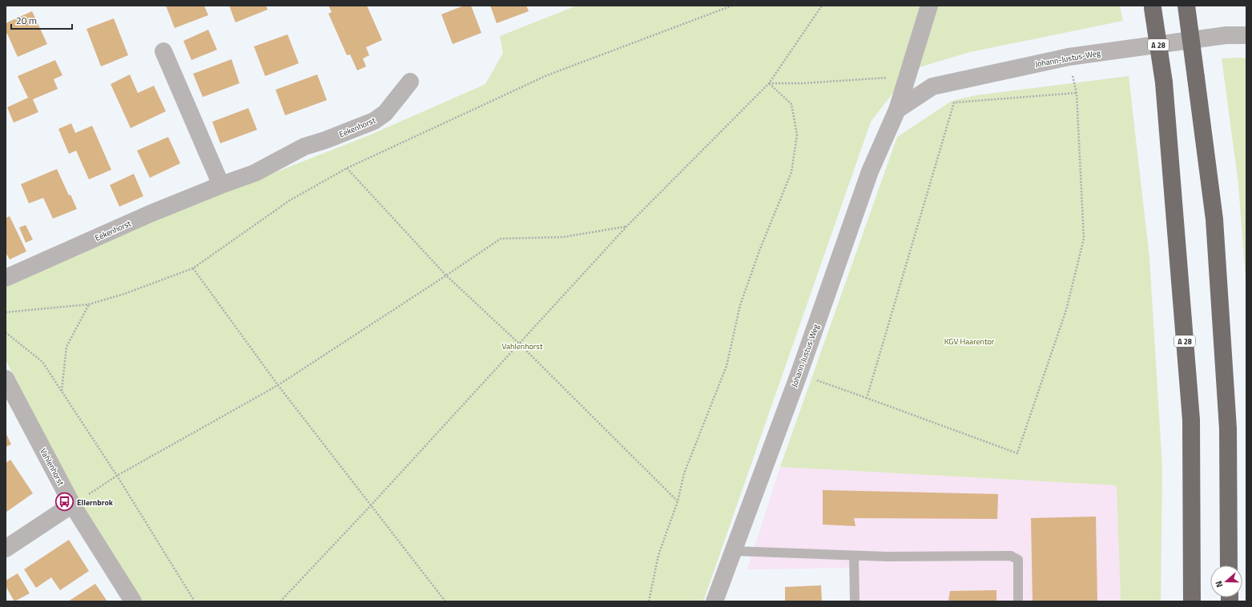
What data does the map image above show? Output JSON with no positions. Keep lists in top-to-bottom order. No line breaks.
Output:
{"streets":{"highway":["A 28"],"street":["Johann-Justus-Weg","Eekenhorst","Vahlenhorst"]},"parks":["KGV Haarentor","Vahlenhorst"],"places":{"bus stop":["Ellernbrok"]},"scale_bar":"20 m","north":"left"}
